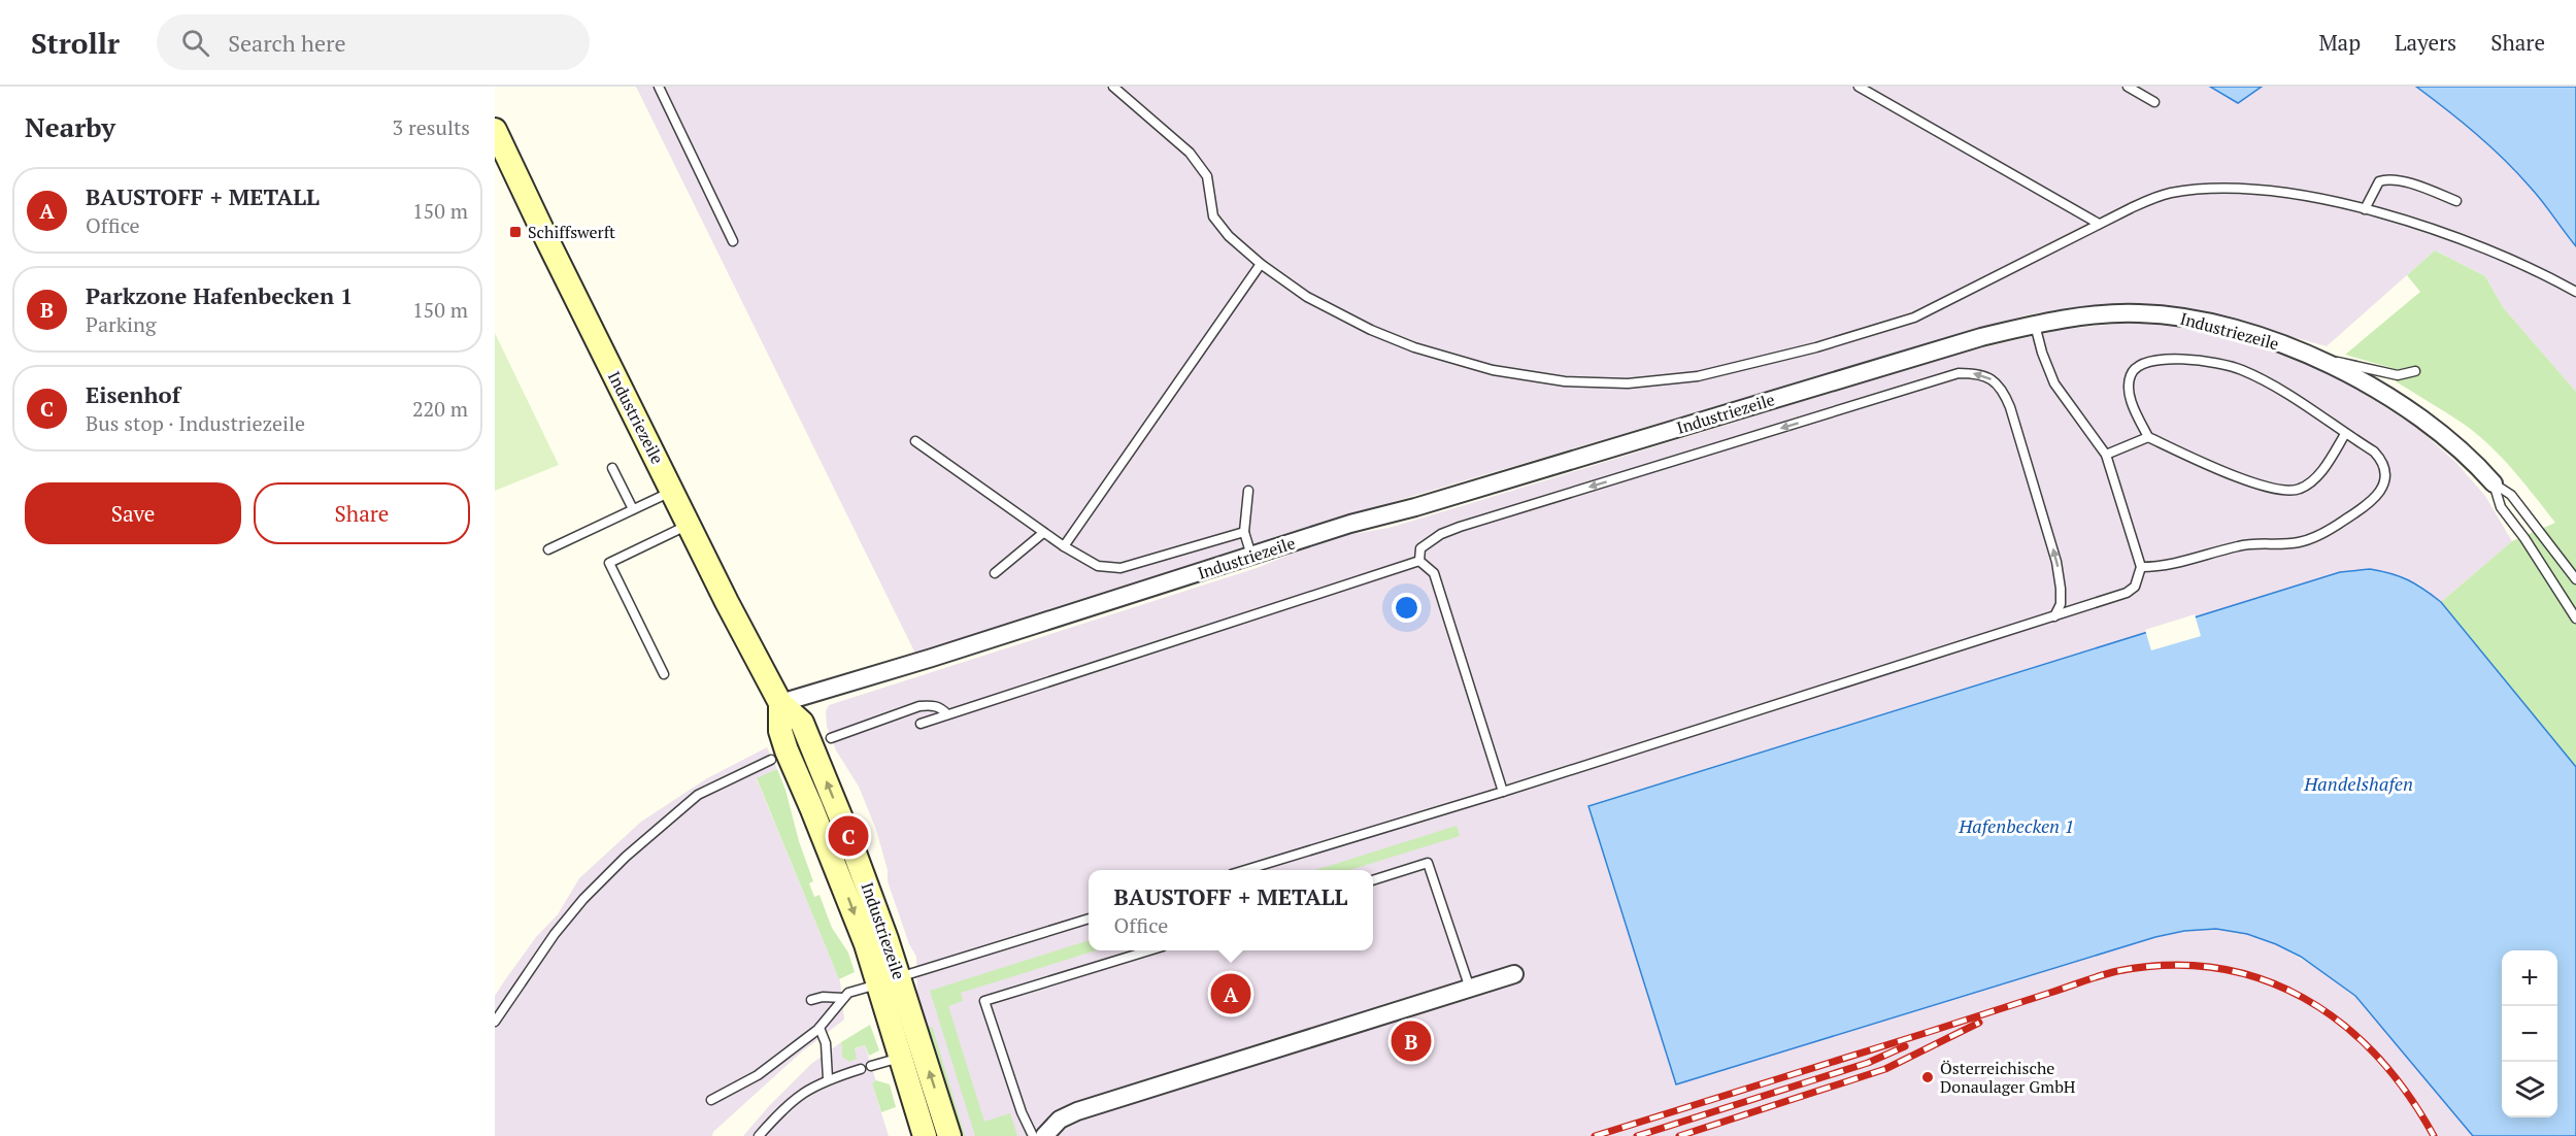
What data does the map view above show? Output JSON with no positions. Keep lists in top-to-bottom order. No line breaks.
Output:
{"streets":{"main road":["Industriezeile"]},"water":["Handelshafen","Hafenbecken 1"],"places":{"transit":["Schiffswerft"],"other":["Österreichische Donaulager GmbH"]},"page":{"header":"Strollr","search":"Search here","nav":["Map","Layers","Share"],"heading":["Nearby","3 results"],"list":[{"mark":"A","name":"BAUSTOFF + METALL","note":"Office","value":"150 m"},{"mark":"B","name":"Parkzone Hafenbecken 1","note":"Parking","value":"150 m"},{"mark":"C","name":"Eisenhof","note":"Bus stop · Industriezeile","value":"220 m"}],"buttons":["Save","Share"],"pins":["C","A","B"],"popup":["BAUSTOFF + METALL","Office"],"map_buttons":["+","−"]}}
